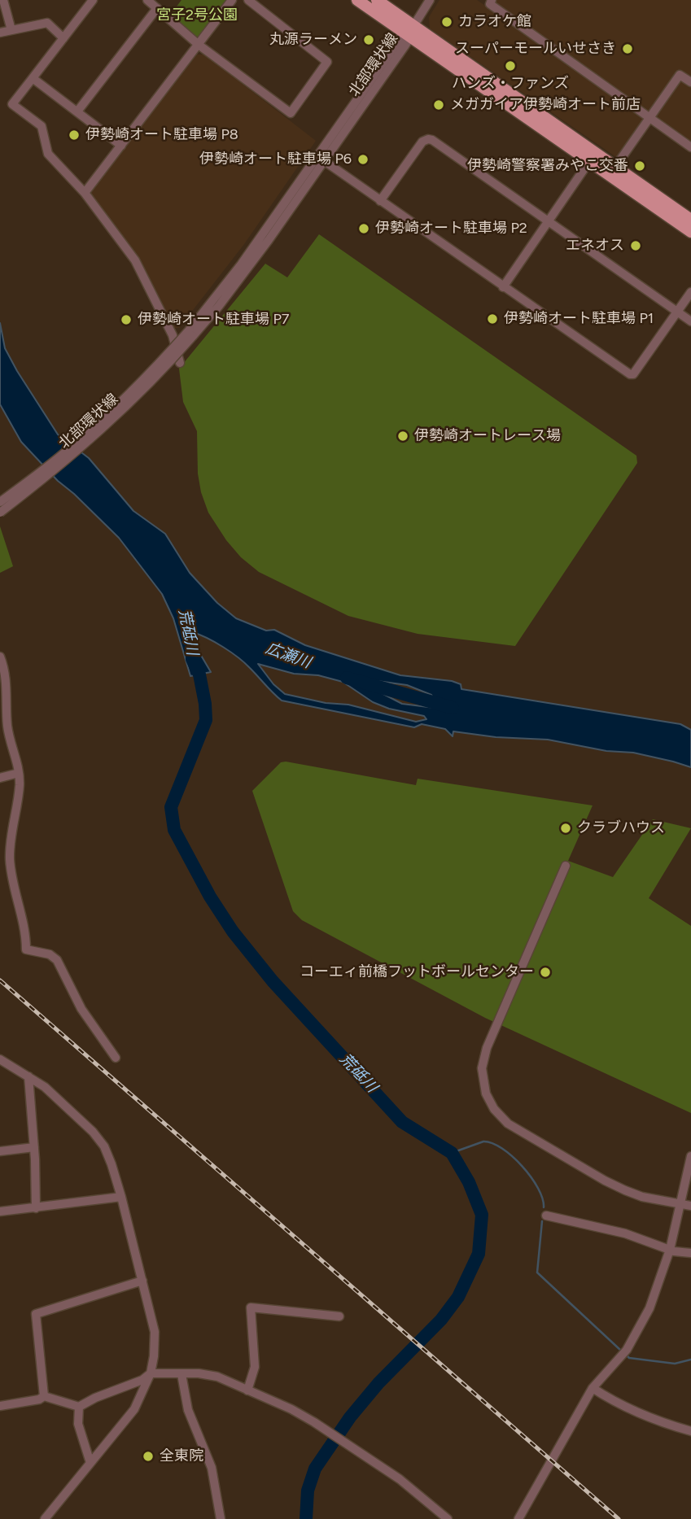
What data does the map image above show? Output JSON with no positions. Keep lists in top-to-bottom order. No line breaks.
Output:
{"streets":{"street":["北部環状線"]},"water":["荒砥川","広瀬川"],"parks":["宮子2号公園"],"places":["カラオケ館","丸源ラーメン","スーパーモールいせさき","ハンズ・ファンズ","メガガイア伊勢崎オート前店","伊勢崎オート駐車場 P8","伊勢崎オート駐車場 P6","伊勢崎警察署みやこ交番","伊勢崎オート駐車場 P2","エネオス","伊勢崎オート駐車場 P1","伊勢崎オート駐車場 P7","伊勢崎オートレース場","クラブハウス","コーエィ前橋フットボールセンター","全東院"]}
